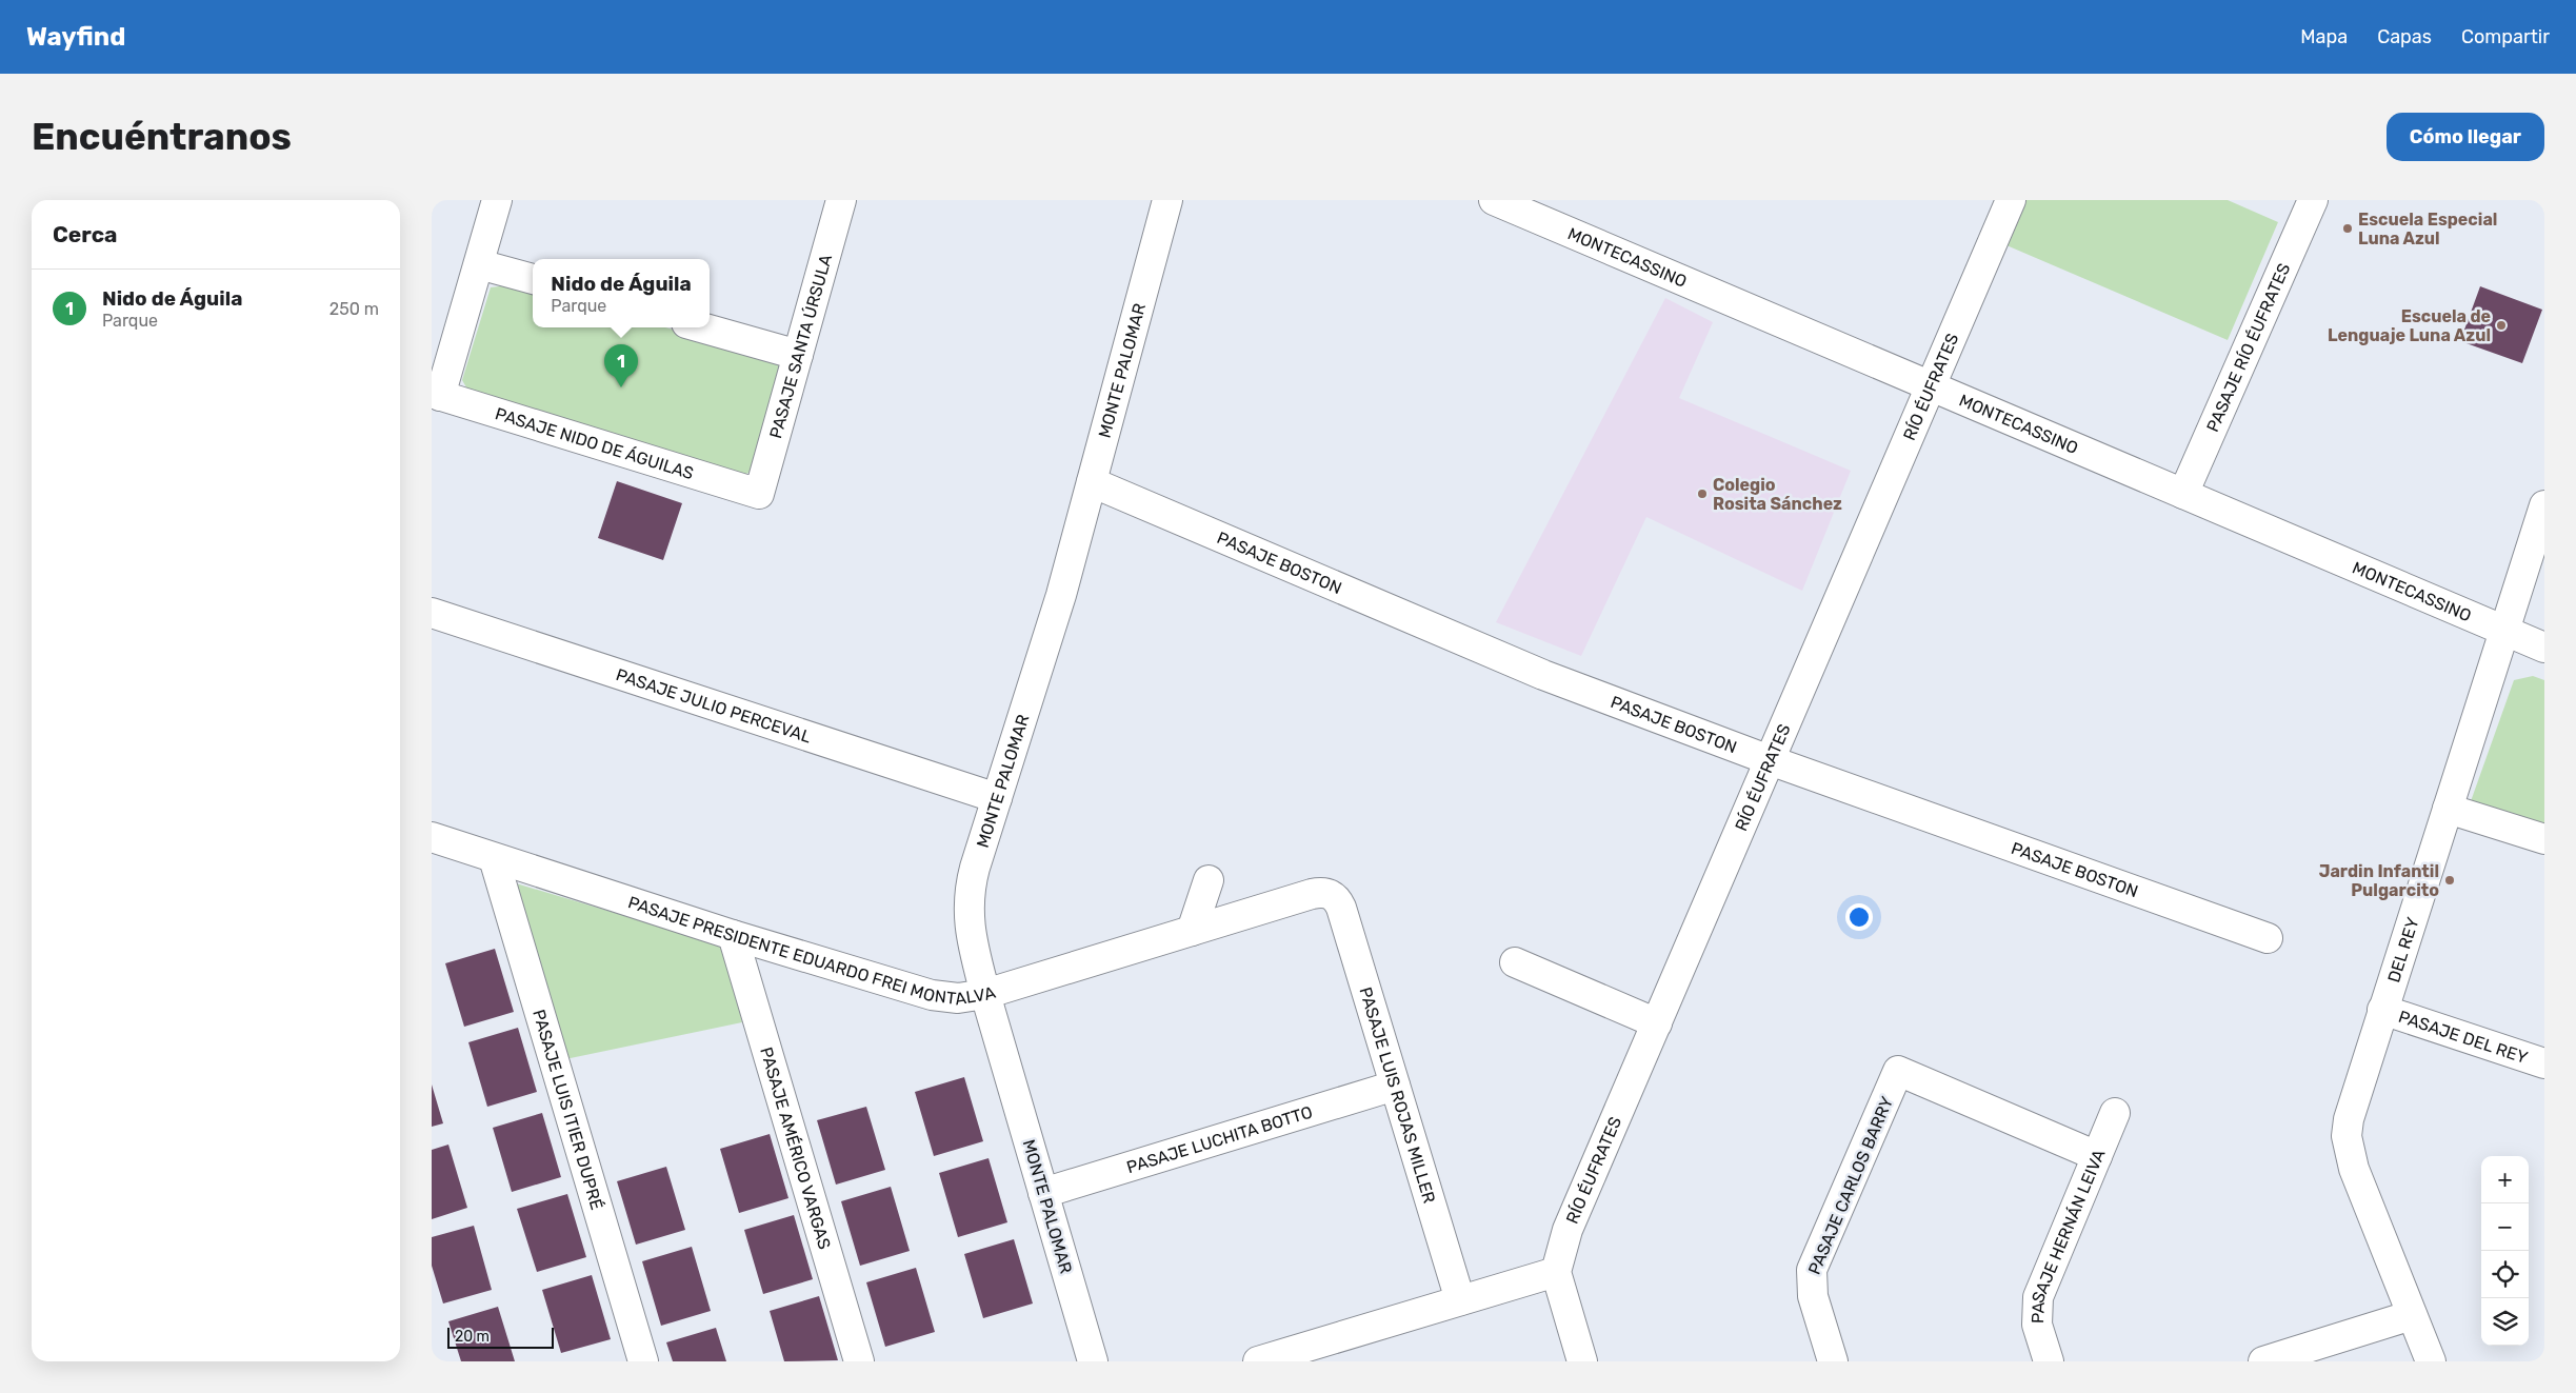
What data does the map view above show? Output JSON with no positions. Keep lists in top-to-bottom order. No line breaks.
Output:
{"streets":{"street":["MONTECASSINO","PASAJE SANTA ÚRSULA","PASAJE RÍO ÉUFRATES","MONTE PALOMAR","RÍO ÉUFRATES","PASAJE NIDO DE ÁGUILAS","PASAJE BOSTON","PASAJE JULIO PERCEVAL","PASAJE PRESIDENTE EDUARDO FREI MONTALVA","DEL REY","PASAJE DEL REY","PASAJE LUIS ROJAS MILLER","PASAJE LUIS ITIER DUPRÉ","PASAJE LUCHITA BOTTO","PASAJE AMÉRICO VARGAS","PASAJE CARLOS BARRY","PASAJE HERNÁN LEIVA"]},"crossings":[["MONTECASSINO","PASAJE RÍO ÉUFRATES"],["MONTECASSINO","RÍO ÉUFRATES"],["MONTECASSINO","DEL REY"],["PASAJE SANTA ÚRSULA","PASAJE NIDO DE ÁGUILAS"],["MONTE PALOMAR","PASAJE BOSTON"],["MONTE PALOMAR","PASAJE JULIO PERCEVAL"],["MONTE PALOMAR","PASAJE PRESIDENTE EDUARDO FREI MONTALVA"],["MONTE PALOMAR","PASAJE LUCHITA BOTTO"],["RÍO ÉUFRATES","PASAJE BOSTON"],["PASAJE PRESIDENTE EDUARDO FREI MONTALVA","PASAJE LUIS ROJAS MILLER"],["PASAJE PRESIDENTE EDUARDO FREI MONTALVA","PASAJE LUIS ITIER DUPRÉ"],["PASAJE PRESIDENTE EDUARDO FREI MONTALVA","PASAJE AMÉRICO VARGAS"],["DEL REY","PASAJE DEL REY"],["PASAJE LUIS ROJAS MILLER","PASAJE LUCHITA BOTTO"],["PASAJE CARLOS BARRY","PASAJE HERNÁN LEIVA"]],"places":["Escuela Especial Luna Azul","Escuela de Lenguaje Luna Azul","Colegio Rosita Sánchez","Jardin Infantil Pulgarcito"],"scale_bar":"20 m","page":{"header":"Wayfind","nav":["Mapa","Capas","Compartir"],"buttons":"Cómo llegar","title":"Encuéntranos","heading":"Cerca","popup":["Nido de Águila","Parque"],"list":[{"mark":"1","name":"Nido de Águila","note":"Parque","value":"250 m"}],"pins":"1","map_buttons":["+","−"],"scale":"20 m"}}
